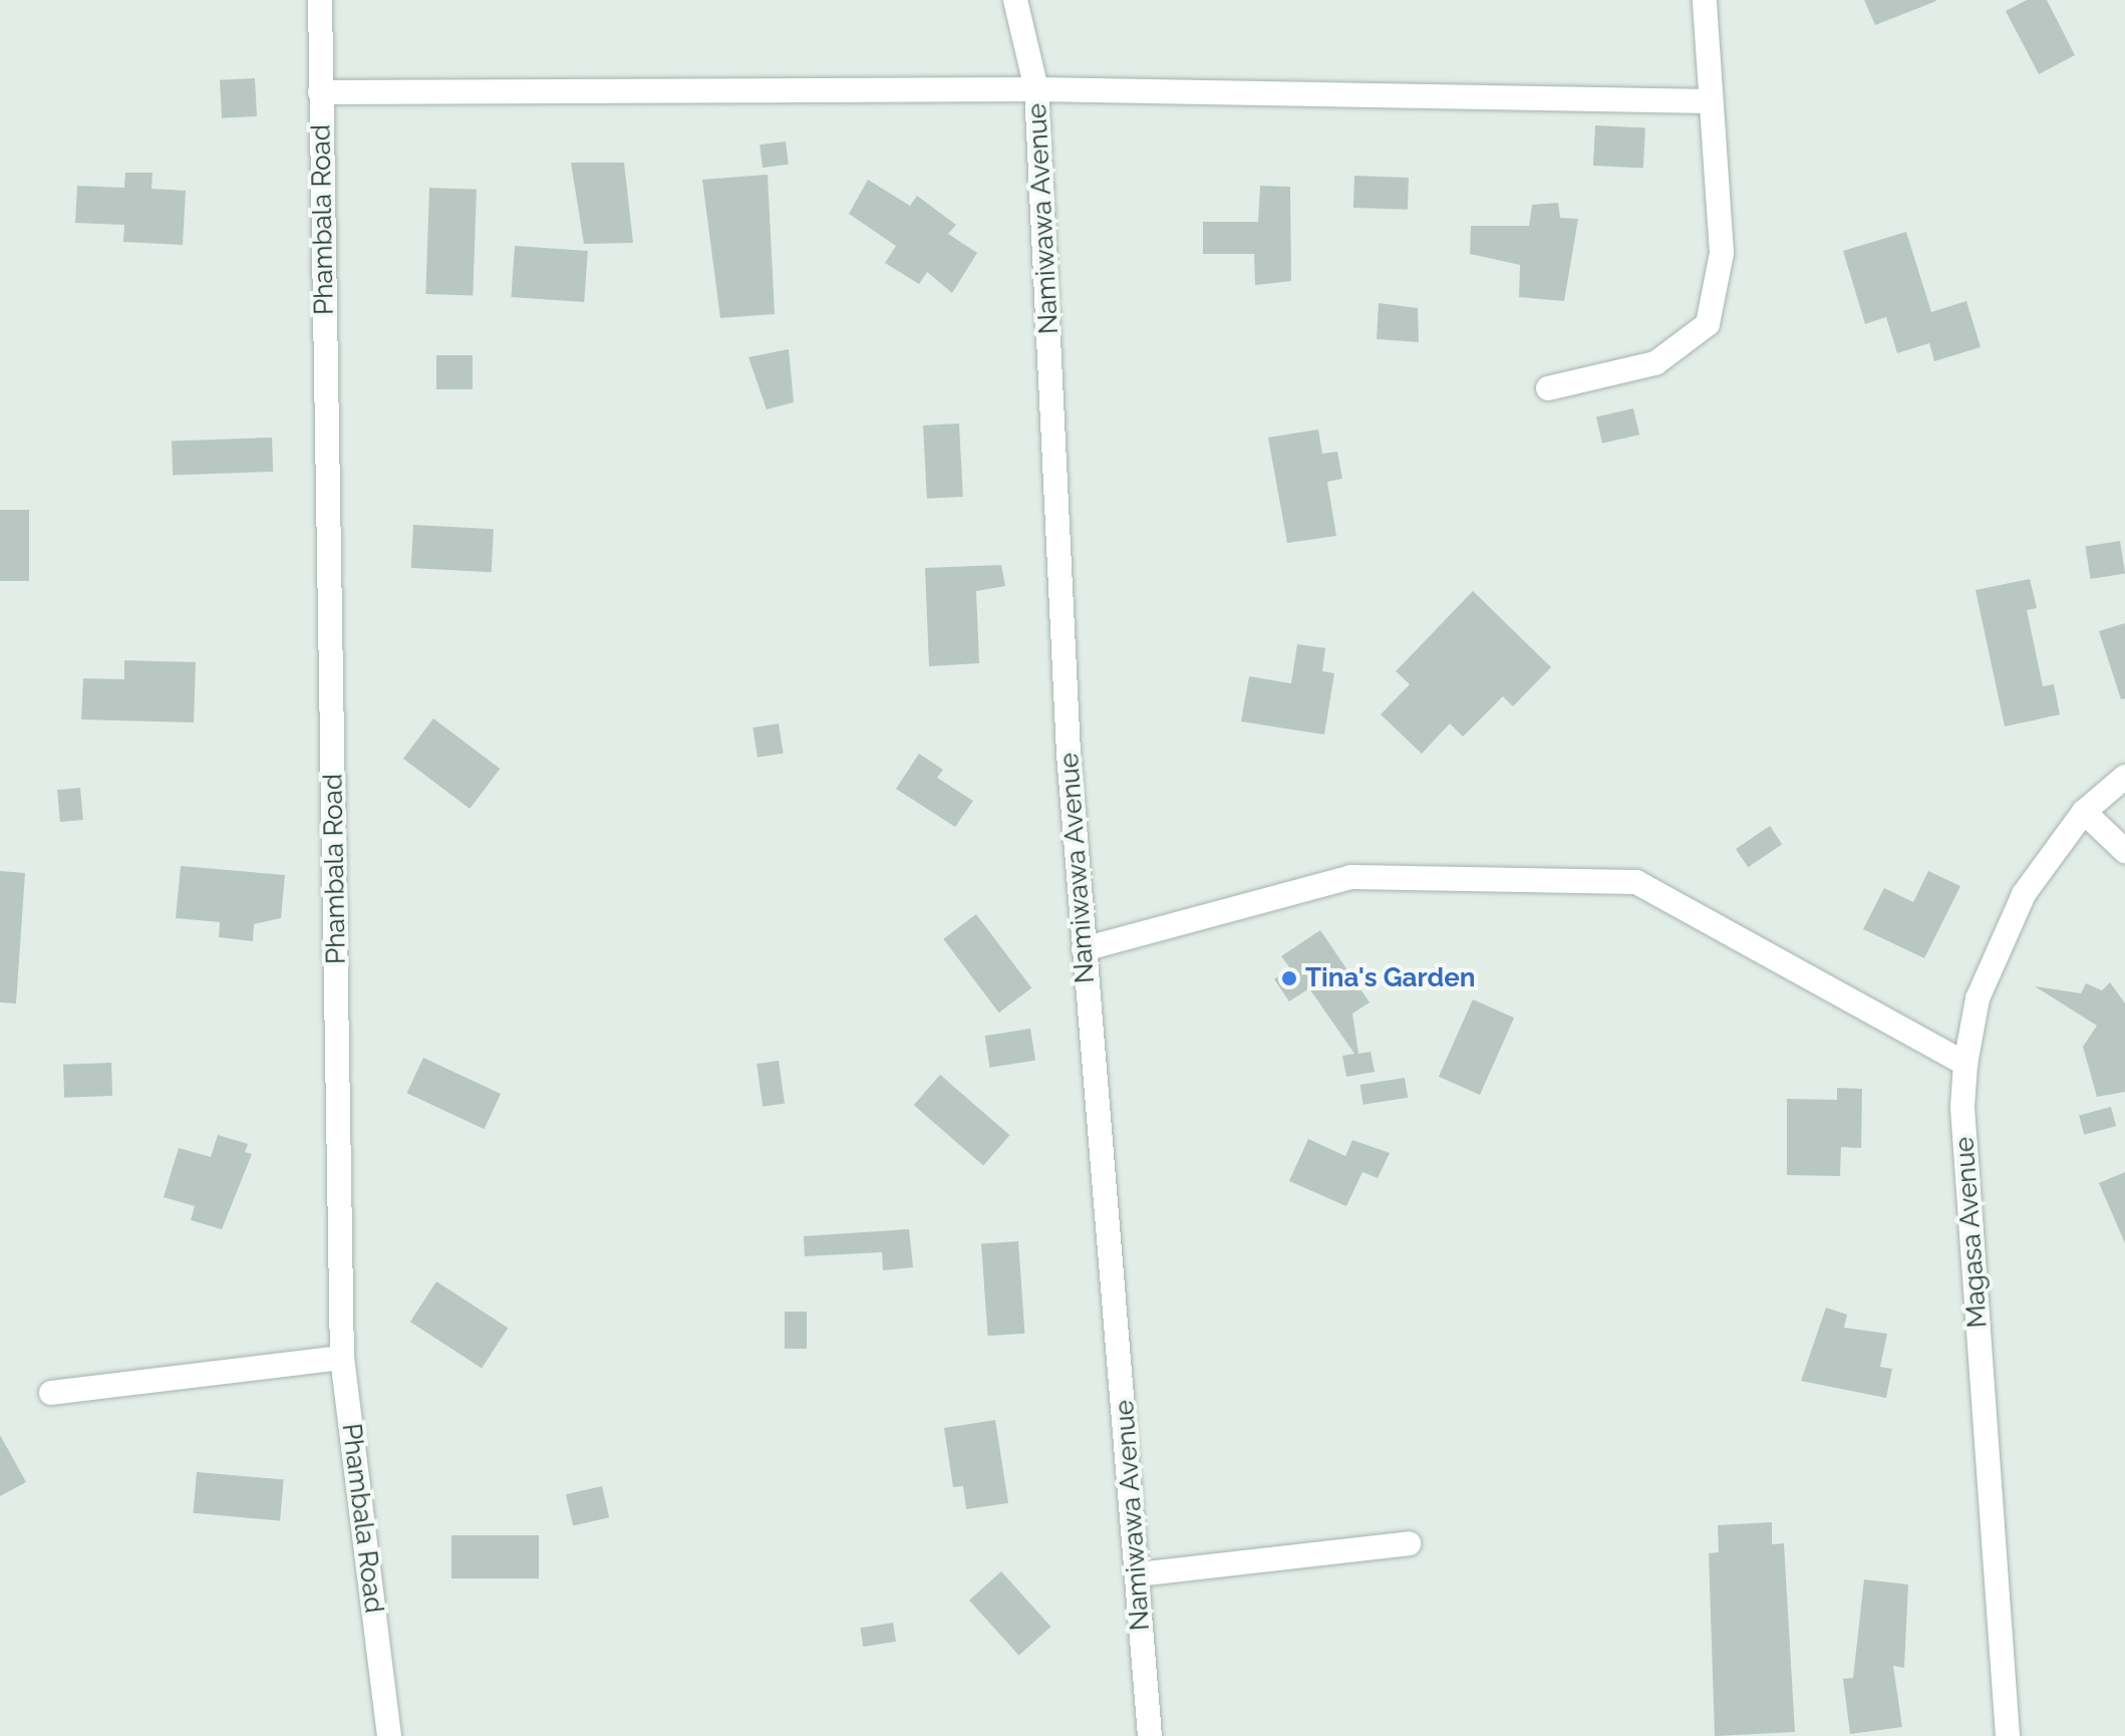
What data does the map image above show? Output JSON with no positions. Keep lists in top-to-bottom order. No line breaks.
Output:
{"streets":{"street":["Namiwawa Avenue","Phambala Road","Magasa Avenue"]},"places":["Tina's Garden"]}
